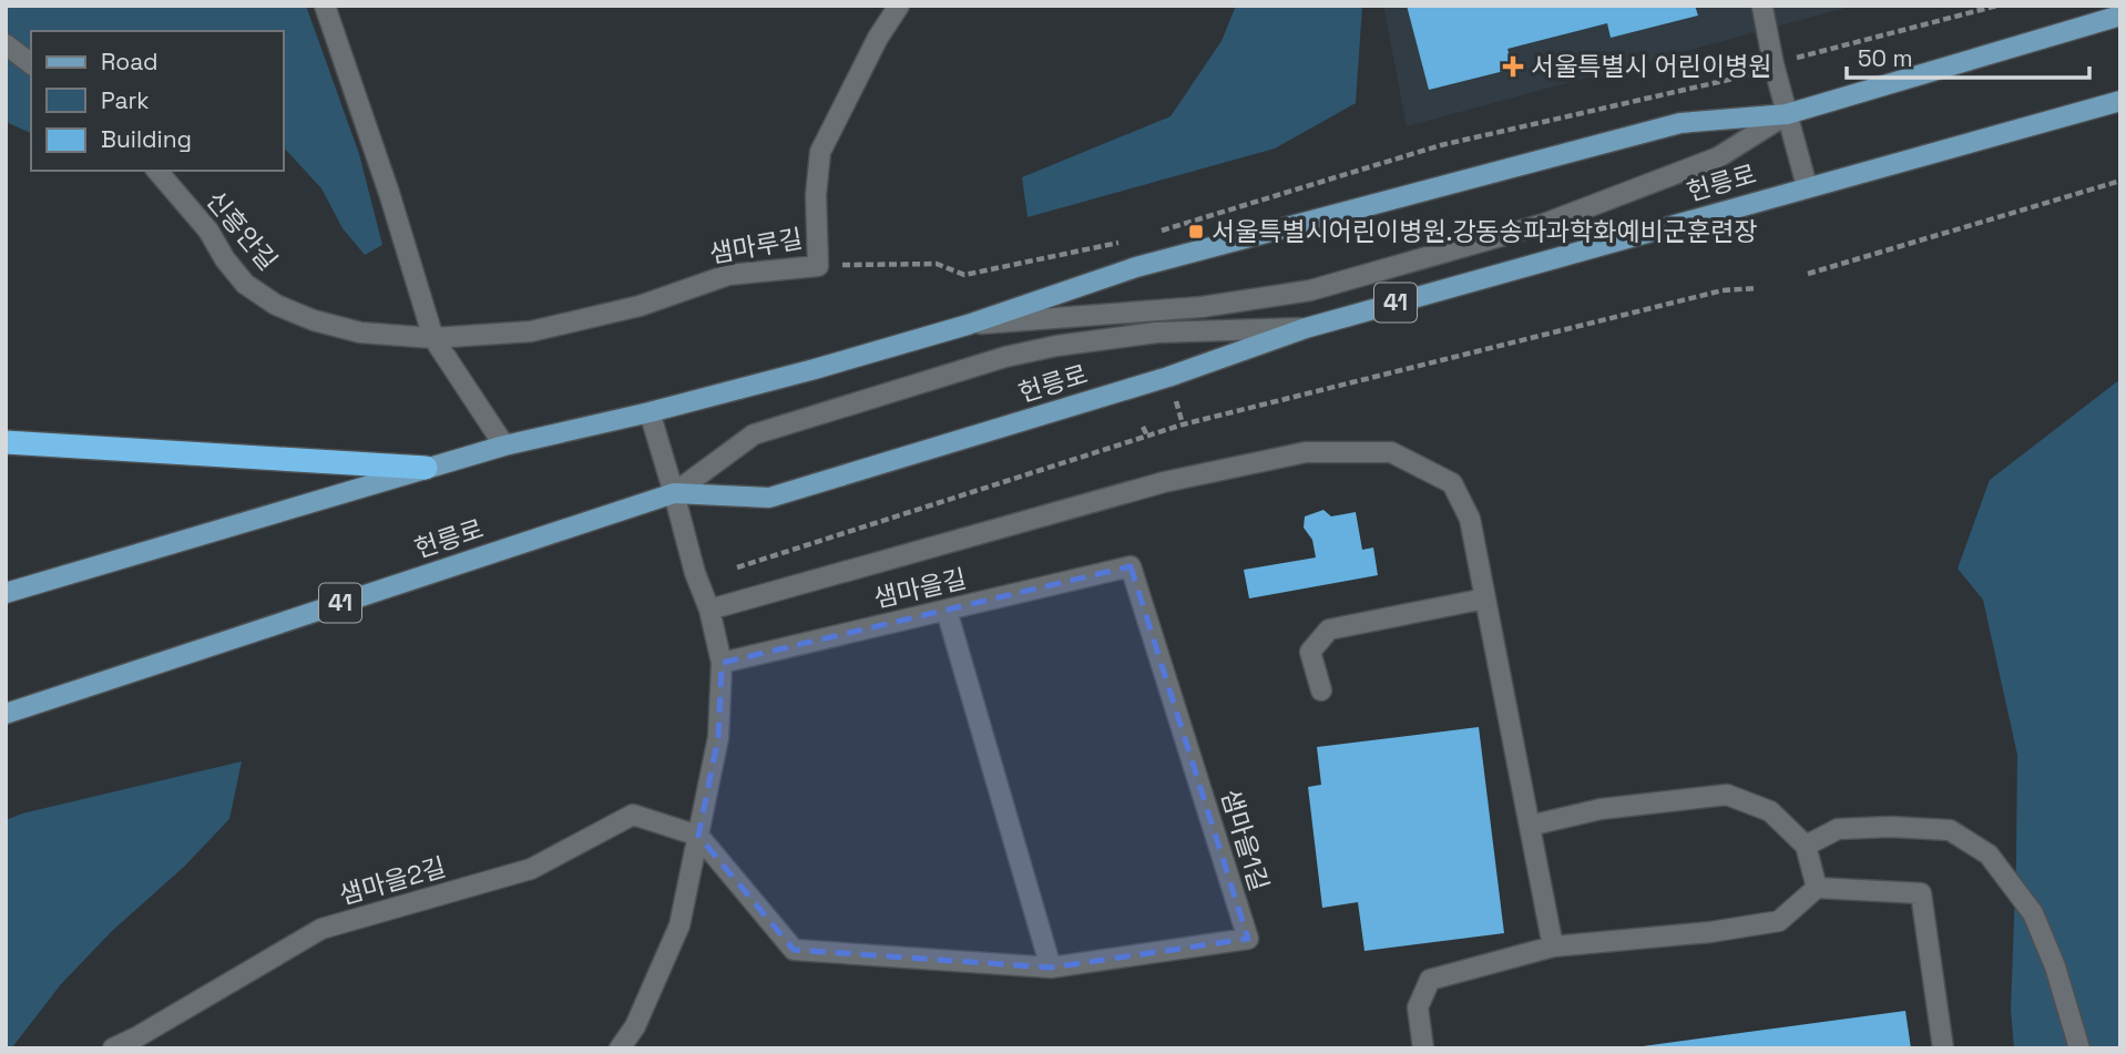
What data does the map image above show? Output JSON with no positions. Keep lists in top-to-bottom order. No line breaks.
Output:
{"streets":{"main road":["헌릉로","41"],"street":["신흥안길","샘마루길","샘마을길","샘마을1길","샘마을2길"]},"crossings":[["신흥안길","샘마루길"],["샘마을길","샘마을1길"],["샘마을1길","샘마을2길"]],"places":{"health":["서울특별시 어린이병원"],"transit":["서울특별시어린이병원.강동송파과학화예비군훈련장"]},"legend":["Road","Park","Building"],"scale_bar":"50 m"}
